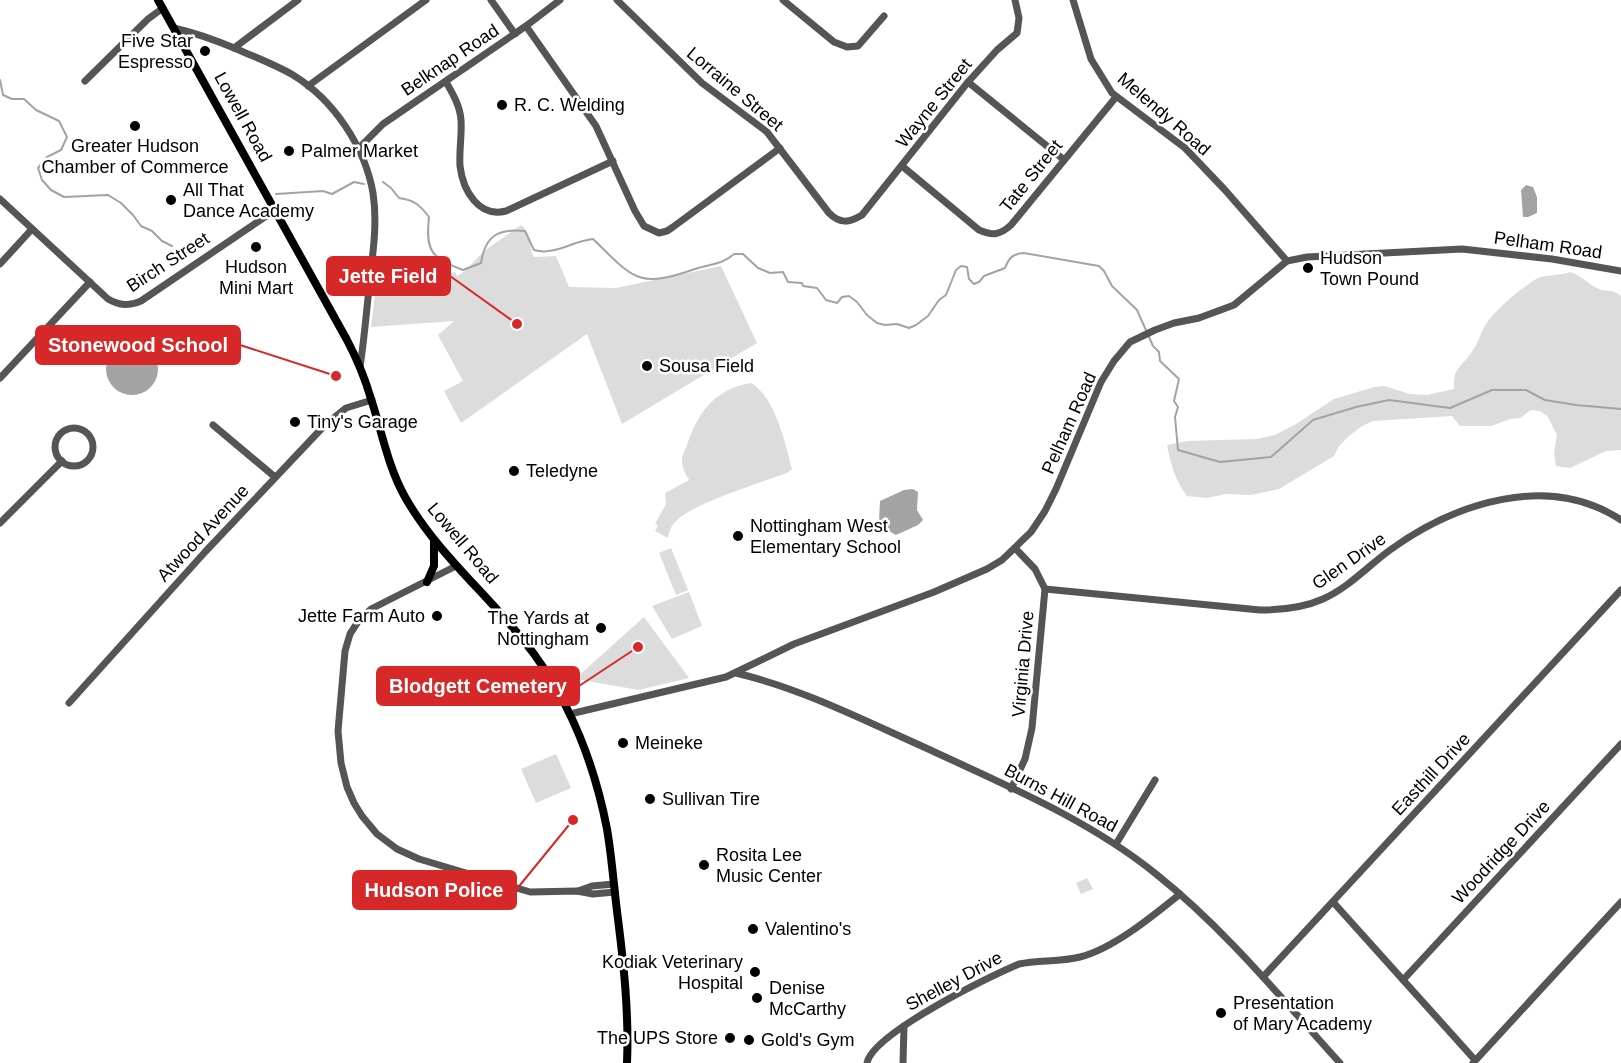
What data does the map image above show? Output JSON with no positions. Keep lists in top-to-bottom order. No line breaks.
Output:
{"streets":{"main road":["Lowell Road"],"street":["Belknap Road","Lorraine Street","Wayne Street","Melendy Road","Tate Street","Pelham Road","Birch Street","Atwood Avenue","Glen Drive","Virginia Drive","Easthill Drive","Burns Hill Road","Woodridge Drive","Shelley Drive"]},"crossings":[["Lorraine Street","Wayne Street"],["Wayne Street","Tate Street"],["Melendy Road","Tate Street"],["Melendy Road","Pelham Road"],["Lowell Road","Pelham Road"],["Lowell Road","Birch Street"],["Lowell Road","Atwood Avenue"],["Pelham Road","Virginia Drive"],["Pelham Road","Burns Hill Road"],["Glen Drive","Virginia Drive"],["Virginia Drive","Burns Hill Road"],["Easthill Drive","Burns Hill Road"],["Burns Hill Road","Shelley Drive"]],"places":["Five Star Espresso","R. C. Welding","Greater Hudson Chamber of Commerce","Palmer Market","All That Dance Academy","Hudson Mini Mart","Hudson Town Pound","Jette Field","Sousa Field","Stonewood School","Tiny's Garage","Teledyne","Nottingham West Elementary School","Jette Farm Auto","The Yards at Nottingham","Blodgett Cemetery","Meineke","Sullivan Tire","Hudson Police","Rosita Lee Music Center","Valentino's","Kodiak Veterinary Hospital","Denise McCarthy","Presentation of Mary Academy","The UPS Store","Gold's Gym"]}
